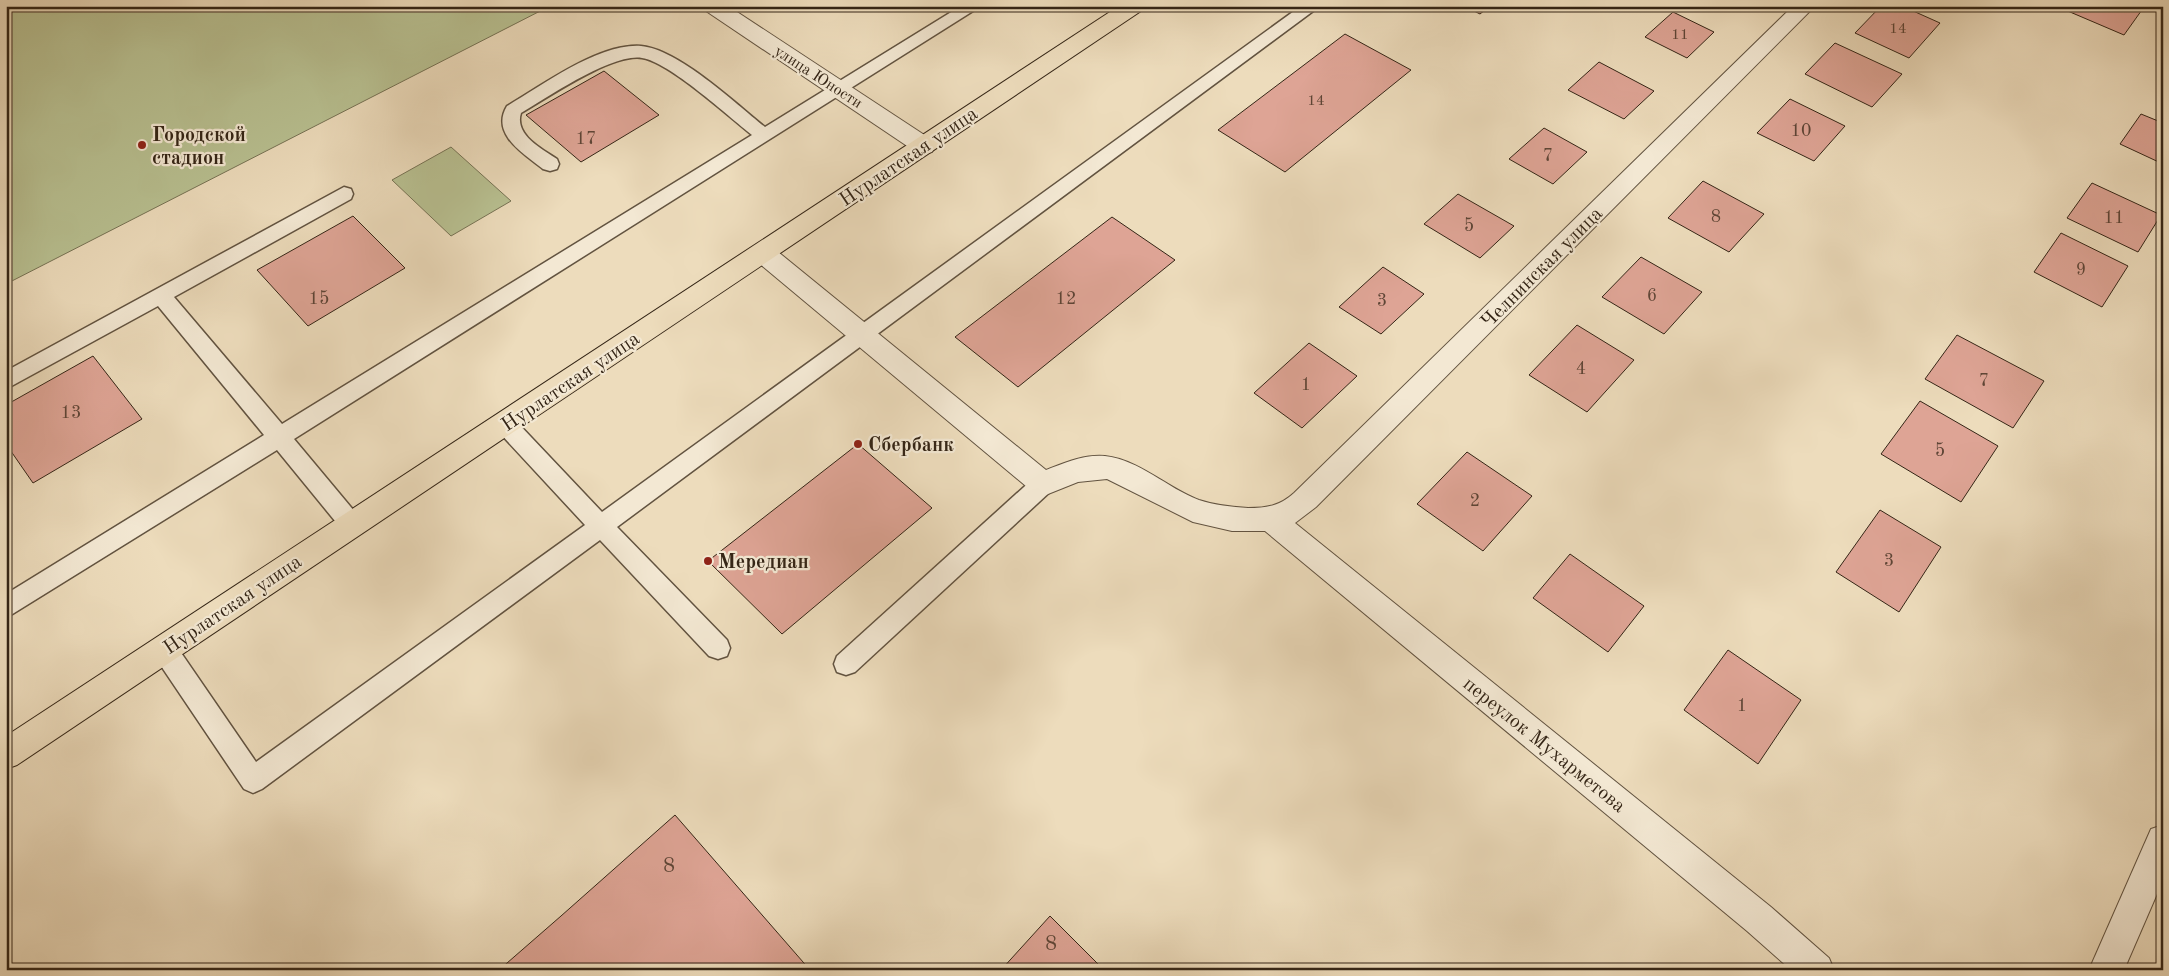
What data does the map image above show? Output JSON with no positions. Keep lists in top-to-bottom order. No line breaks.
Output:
{"streets":{"main road":["Нурлатская улица"],"street":["улица Юности","Челнинская улица","переулок Мухарметова"]},"crossings":[["улица Юности","Нурлатская улица"],["Челнинская улица","переулок Мухарметова"]],"places":["Городской стадион","Сбербанк","Мередиан"],"house_numbers":["14","11","14","10","17","7","8","11","5","9","6","15","12","3","4","7","1","13","5","2","3","1","8","8"]}
